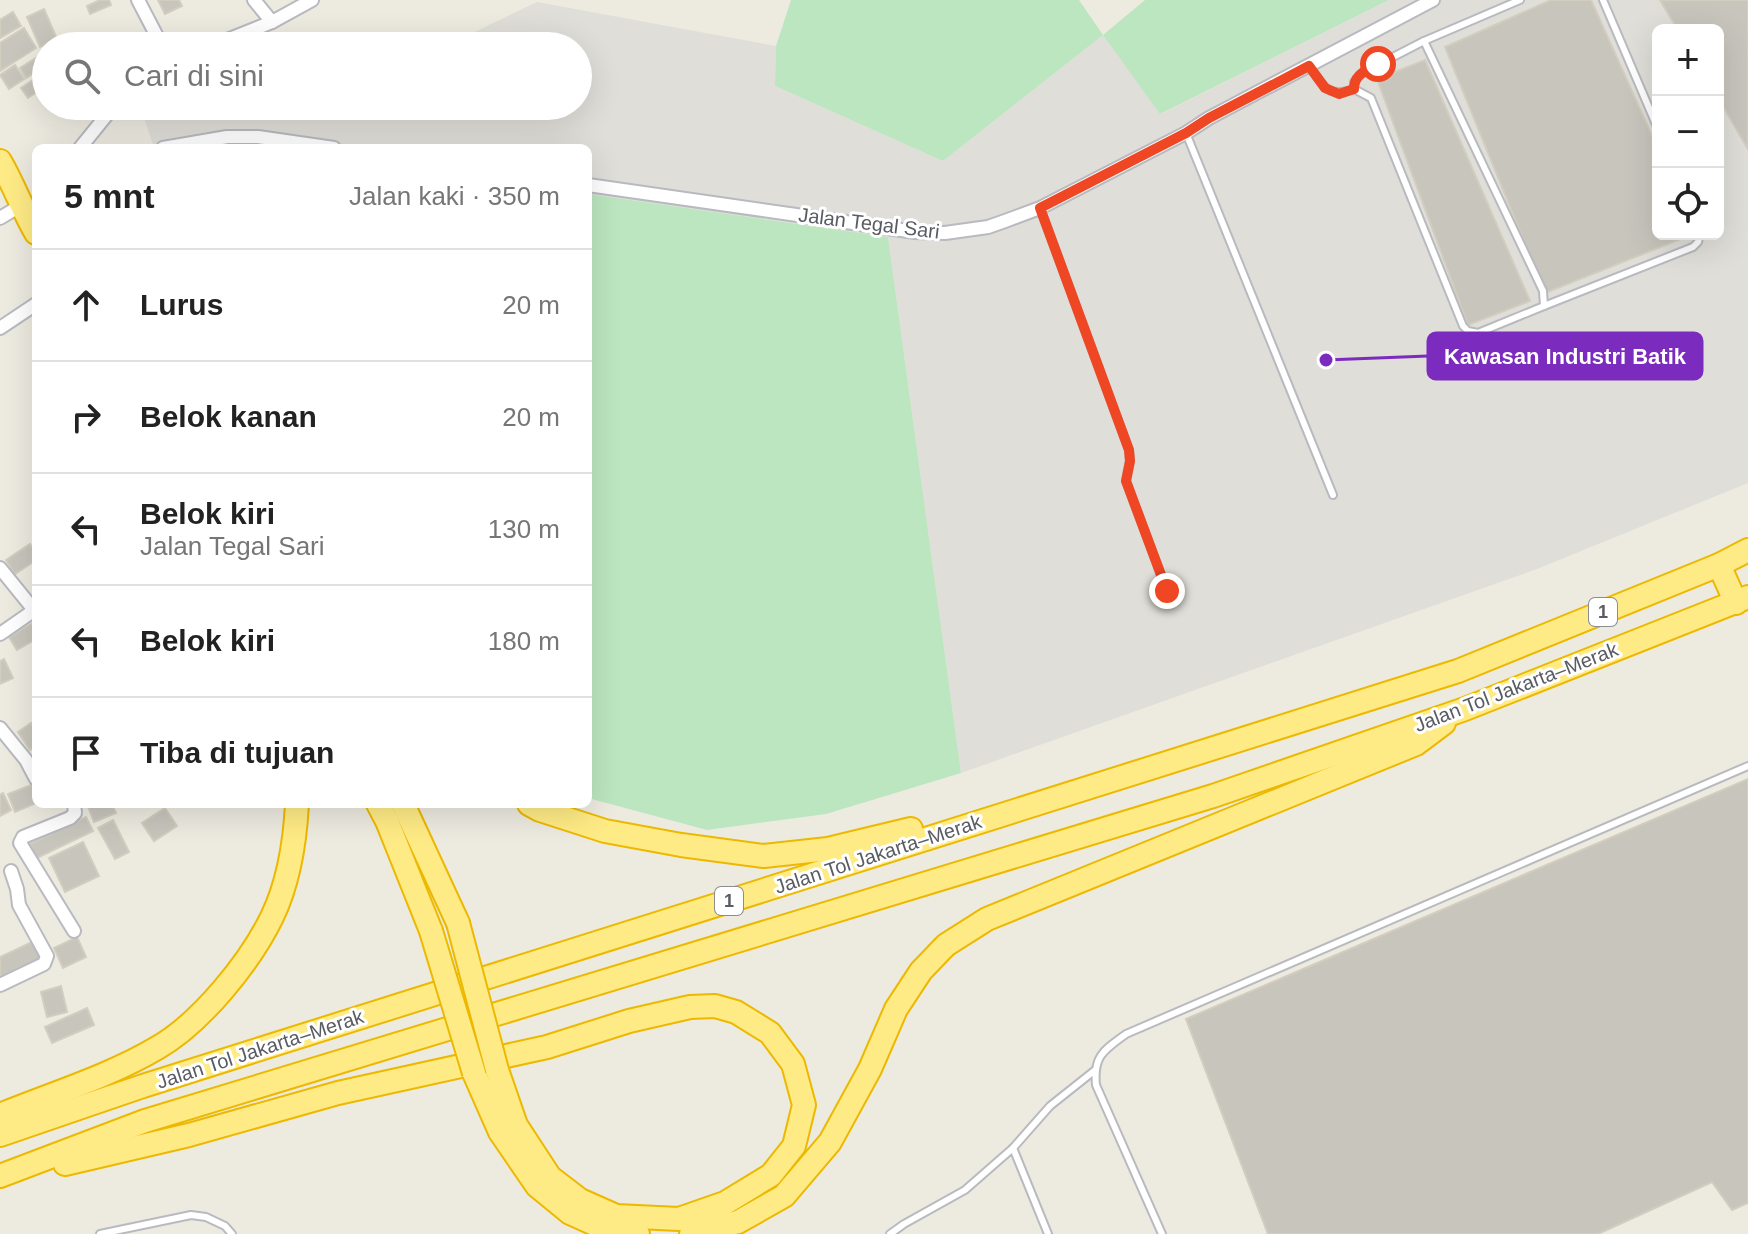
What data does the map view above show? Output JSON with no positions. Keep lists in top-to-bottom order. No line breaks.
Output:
{"streets":{"highway":["1","Jalan Tol Jakarta–Merak"],"street":["Jalan Tegal Sari"]},"places":["Kawasan Industri Batik"],"page":{"map_buttons":["+","−"],"search":"Cari di sini","heading":["5 mnt","Jalan kaki · 350 m"],"list":[["Lurus","20 m"],["Belok kanan","20 m"],["Belok kiri","Jalan Tegal Sari","130 m"],["Belok kiri","180 m"],"Tiba di tujuan"]}}
